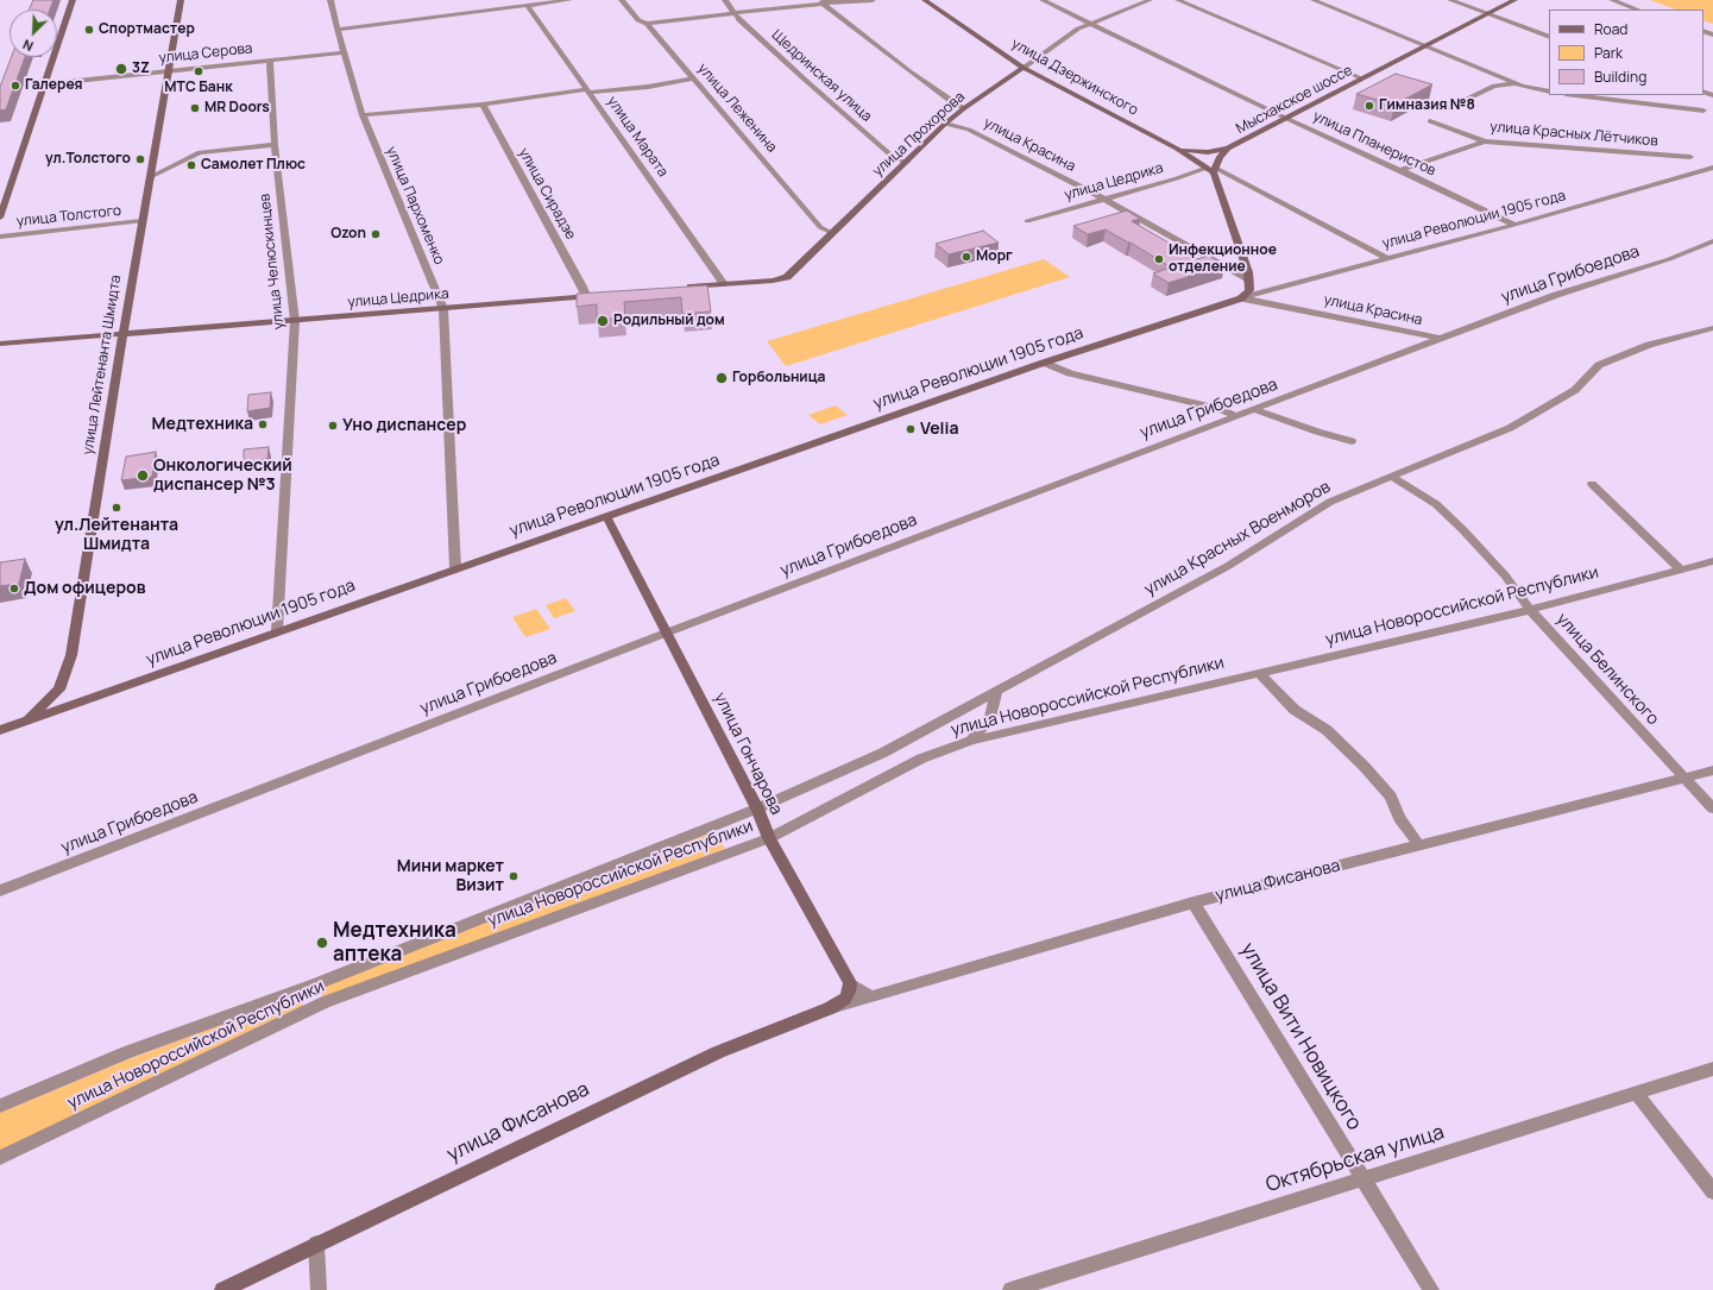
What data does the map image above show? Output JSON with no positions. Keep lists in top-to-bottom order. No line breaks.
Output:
{"streets":{"street":["улица Серова","Щедринская улица","улица Дзержинского","Мысхакское шоссе","улица Леженина","улица Прохорова","улица Красных Лётчиков","улица Марата","улица Планеристов","улица Красина","улица Цедрика","улица Сирадзе","улица Пархоменко","улица Толстого","улица Революции 1905 года","улица Челюскинцев","улица Грибоедова","улица Лейтенанта Шмидта","улица Красных Военморов","улица Новороссийской Республики","улица Белинского","улица Гончарова","улица Фисанова","улица Вити Новицкого","Октябрьская улица"]},"crossings":[["улица Серова","улица Пархоменко"],["улица Серова","улица Челюскинцев"],["улица Серова","улица Лейтенанта Шмидта"],["Щедринская улица","улица Прохорова"],["улица Дзержинского","Мысхакское шоссе"],["улица Дзержинского","улица Прохорова"],["улица Дзержинского","улица Цедрика"],["улица Дзержинского","улица Революции 1905 года"],["Мысхакское шоссе","улица Планеристов"],["Мысхакское шоссе","улица Цедрика"],["улица Леженина","улица Прохорова"],["улица Прохорова","улица Марата"],["улица Прохорова","улица Планеристов"],["улица Прохорова","улица Красина"],["улица Планеристов","улица Революции 1905 года"],["улица Красина","улица Цедрика"],["улица Красина","улица Революции 1905 года"],["улица Красина","улица Грибоедова"],["улица Цедрика","улица Сирадзе"],["улица Цедрика","улица Пархоменко"],["улица Цедрика","улица Челюскинцев"],["улица Цедрика","улица Лейтенанта Шмидта"],["улица Пархоменко","улица Революции 1905 года"],["улица Толстого","улица Лейтенанта Шмидта"],["улица Революции 1905 года","улица Челюскинцев"],["улица Революции 1905 года","улица Лейтенанта Шмидта"],["улица Революции 1905 года","улица Гончарова"],["улица Грибоедова","улица Гончарова"],["улица Красных Военморов","улица Новороссийской Республики"],["улица Красных Военморов","улица Белинского"],["улица Красных Военморов","улица Гончарова"],["улица Новороссийской Республики","улица Белинского"],["улица Новороссийской Республики","улица Гончарова"],["улица Белинского","улица Фисанова"],["улица Фисанова","улица Вити Новицкого"],["улица Вити Новицкого","Октябрьская улица"]],"places":["Спортмастер","3Z","МТС Банк","Галерея","Гимназия №8","MR Doors","ул.Толстого","Самолет Плюс","Ozon","Морг","Инфекционное отделение","Родильный дом","Горбольница","Медтехника","Уно диспансер","Velia","Онкологический диспансер №3","ул.Лейтенанта Шмидта","Дом офицеров","Мини маркет Визит","Медтехника аптека"],"legend":["Road","Park","Building"],"north":"bottom left"}
